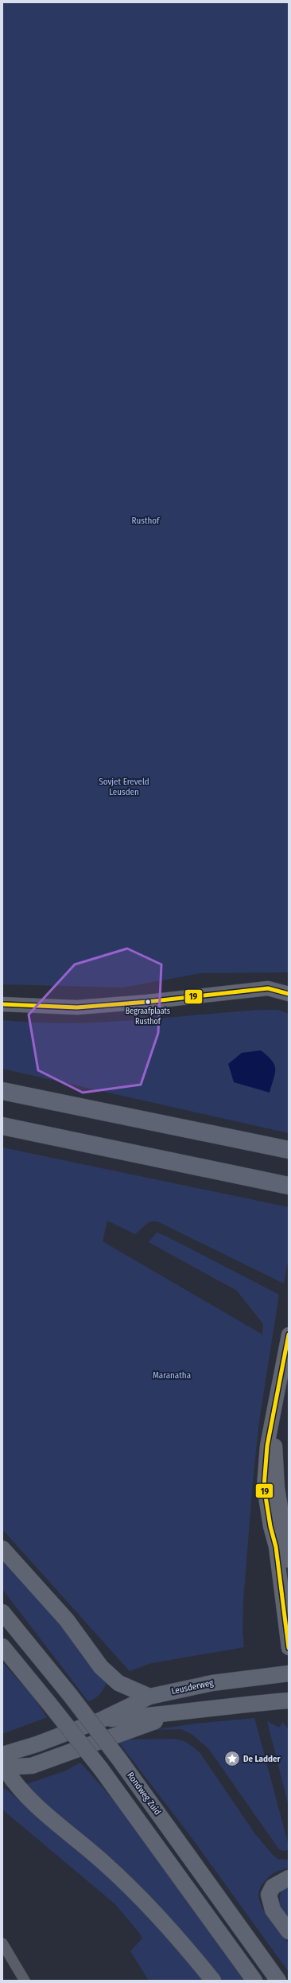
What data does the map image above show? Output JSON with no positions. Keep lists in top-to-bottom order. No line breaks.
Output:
{"streets":{"main road":["Leusderweg","Rondweg Zuid"]},"parks":["Rusthof","Sovjet Ereveld Leusden","Maranatha"],"places":{"other":["Begraafplaats Rusthof"],"place":["De Ladder"]},"lines":["transit line 19"]}
